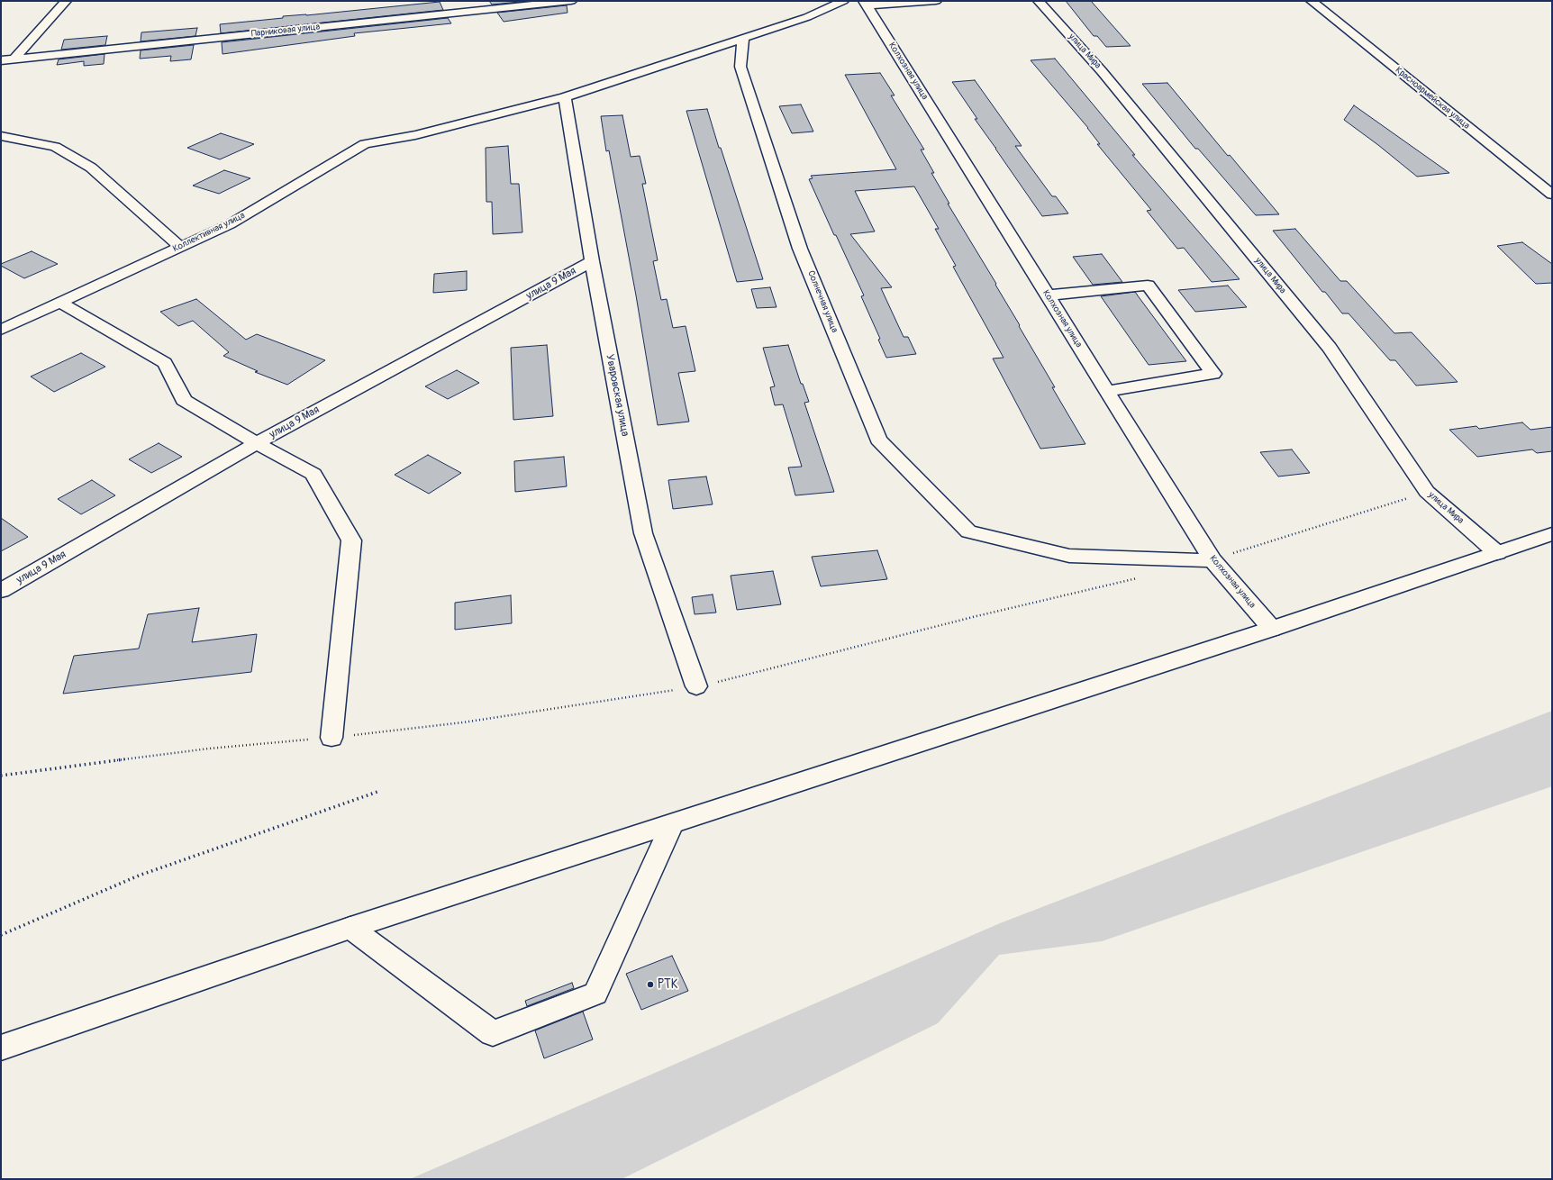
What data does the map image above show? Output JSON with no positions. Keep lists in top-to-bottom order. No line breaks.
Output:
{"streets":{"street":["Парниковая улица","улица Мира","Колхозная улица","Красноармейская улица","Коллективная улица","улица 9 Мая","Солнечная улица","Уваровская улица"]},"crossings":[["Колхозная улица","Солнечная улица"],["Коллективная улица","Солнечная улица"],["Коллективная улица","Уваровская улица"],["улица 9 Мая","Уваровская улица"]],"places":["РТК"]}
